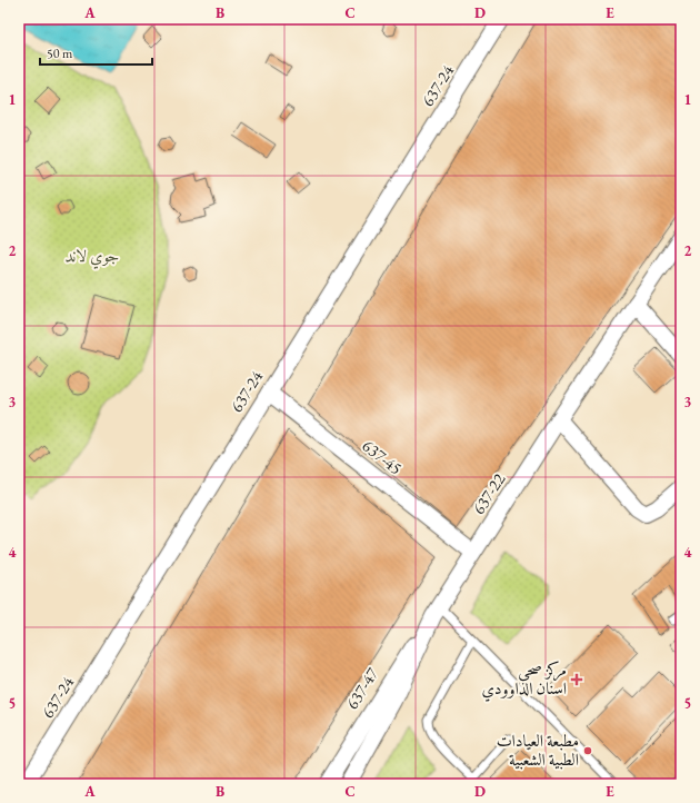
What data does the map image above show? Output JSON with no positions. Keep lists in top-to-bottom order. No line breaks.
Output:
{"streets":{"street":["637-24","637-45","637-22","637-47"]},"crossings":[["637-24","637-45"],["637-45","637-22"],["637-22","637-47"]],"parks":["جوي لاند"],"places":{"health":["مركز صحي اسنان الداوودي"],"other":["مطبعة العيادات الطبية الشعبية"]},"scale_bar":"50 m","grid":{"columns":["A","B","C","D","E"],"rows":["1","2","3","4","5"]}}
